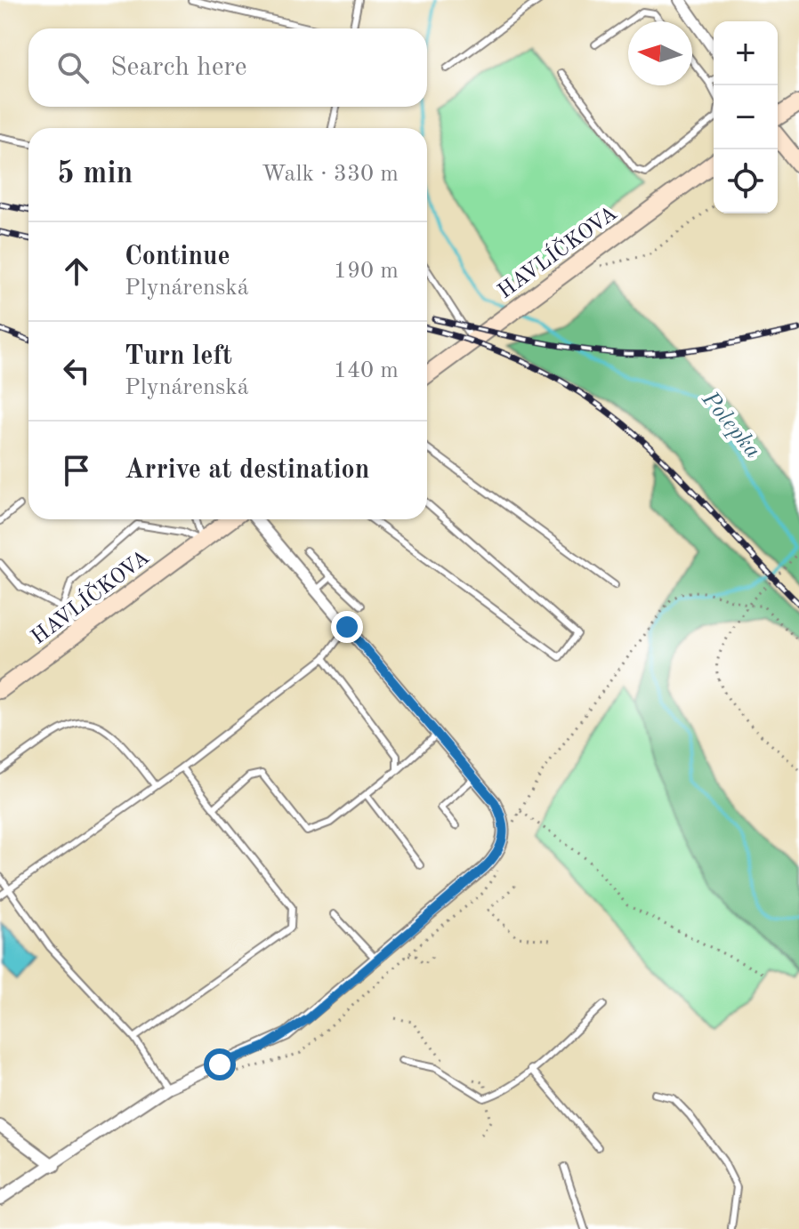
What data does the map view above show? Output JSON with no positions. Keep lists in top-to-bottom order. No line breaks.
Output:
{"streets":{"street":["HAVLÍČKOVA"]},"water":["Polepka"],"north":"left","page":{"map_buttons":["+","−"],"search":"Search here","heading":["5 min","Walk · 330 m"],"list":[["Continue","Plynárenská","190 m"],["Turn left","Plynárenská","140 m"],"Arrive at destination"]}}
